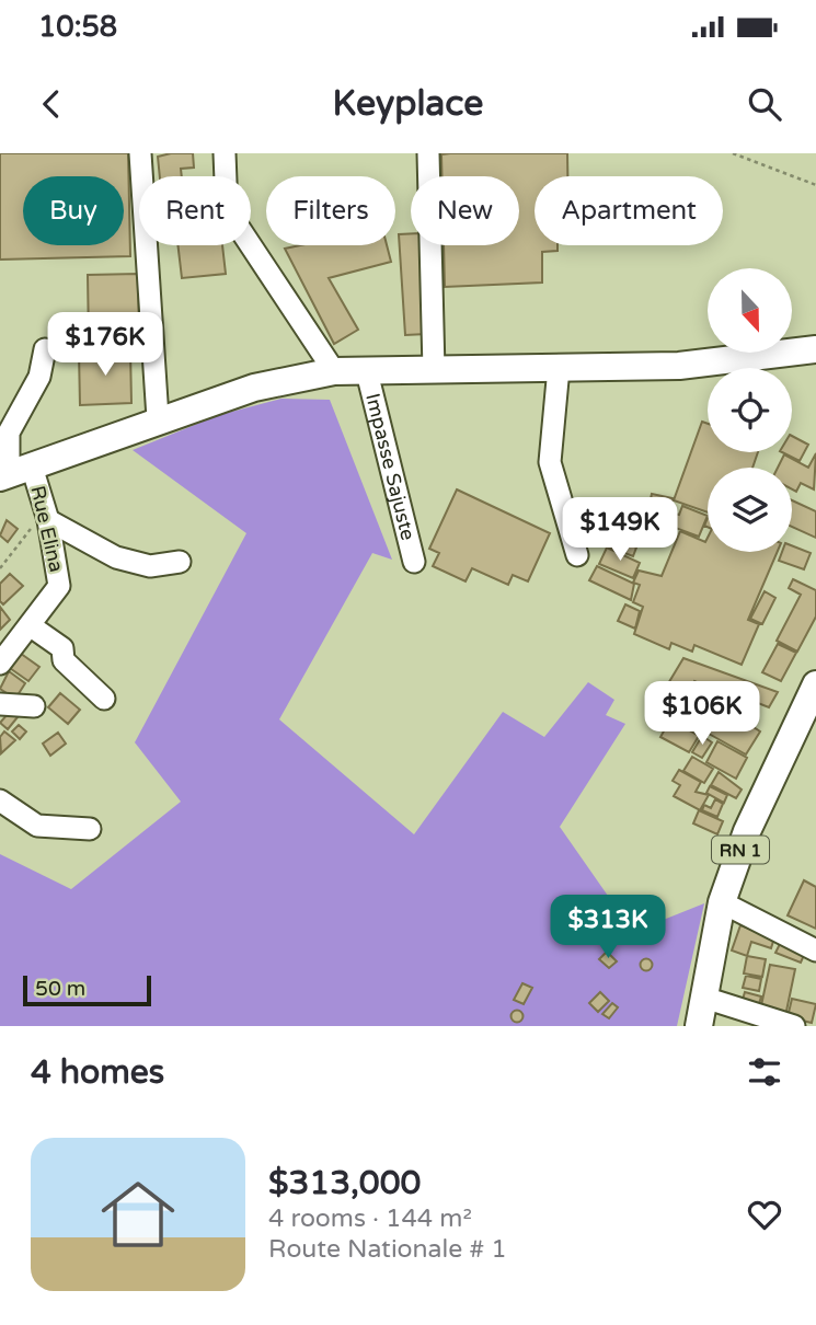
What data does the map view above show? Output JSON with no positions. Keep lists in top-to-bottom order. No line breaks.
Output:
{"streets":{"main road":["RN 1"],"street":["Impasse Sajuste","Rue Elina"]},"scale_bar":"50 m","north":"bottom","page":{"status":"10:58","header":"Keyplace","chip":["Buy","Rent","Filters","New","Apartment"],"price":["$176K","$149K","$106K","$313K"],"scale":"50 m","heading":"4 homes","list":[{"name":"$313,000","note":"4 rooms · 144 m² · Route Nationale # 1"}]}}
